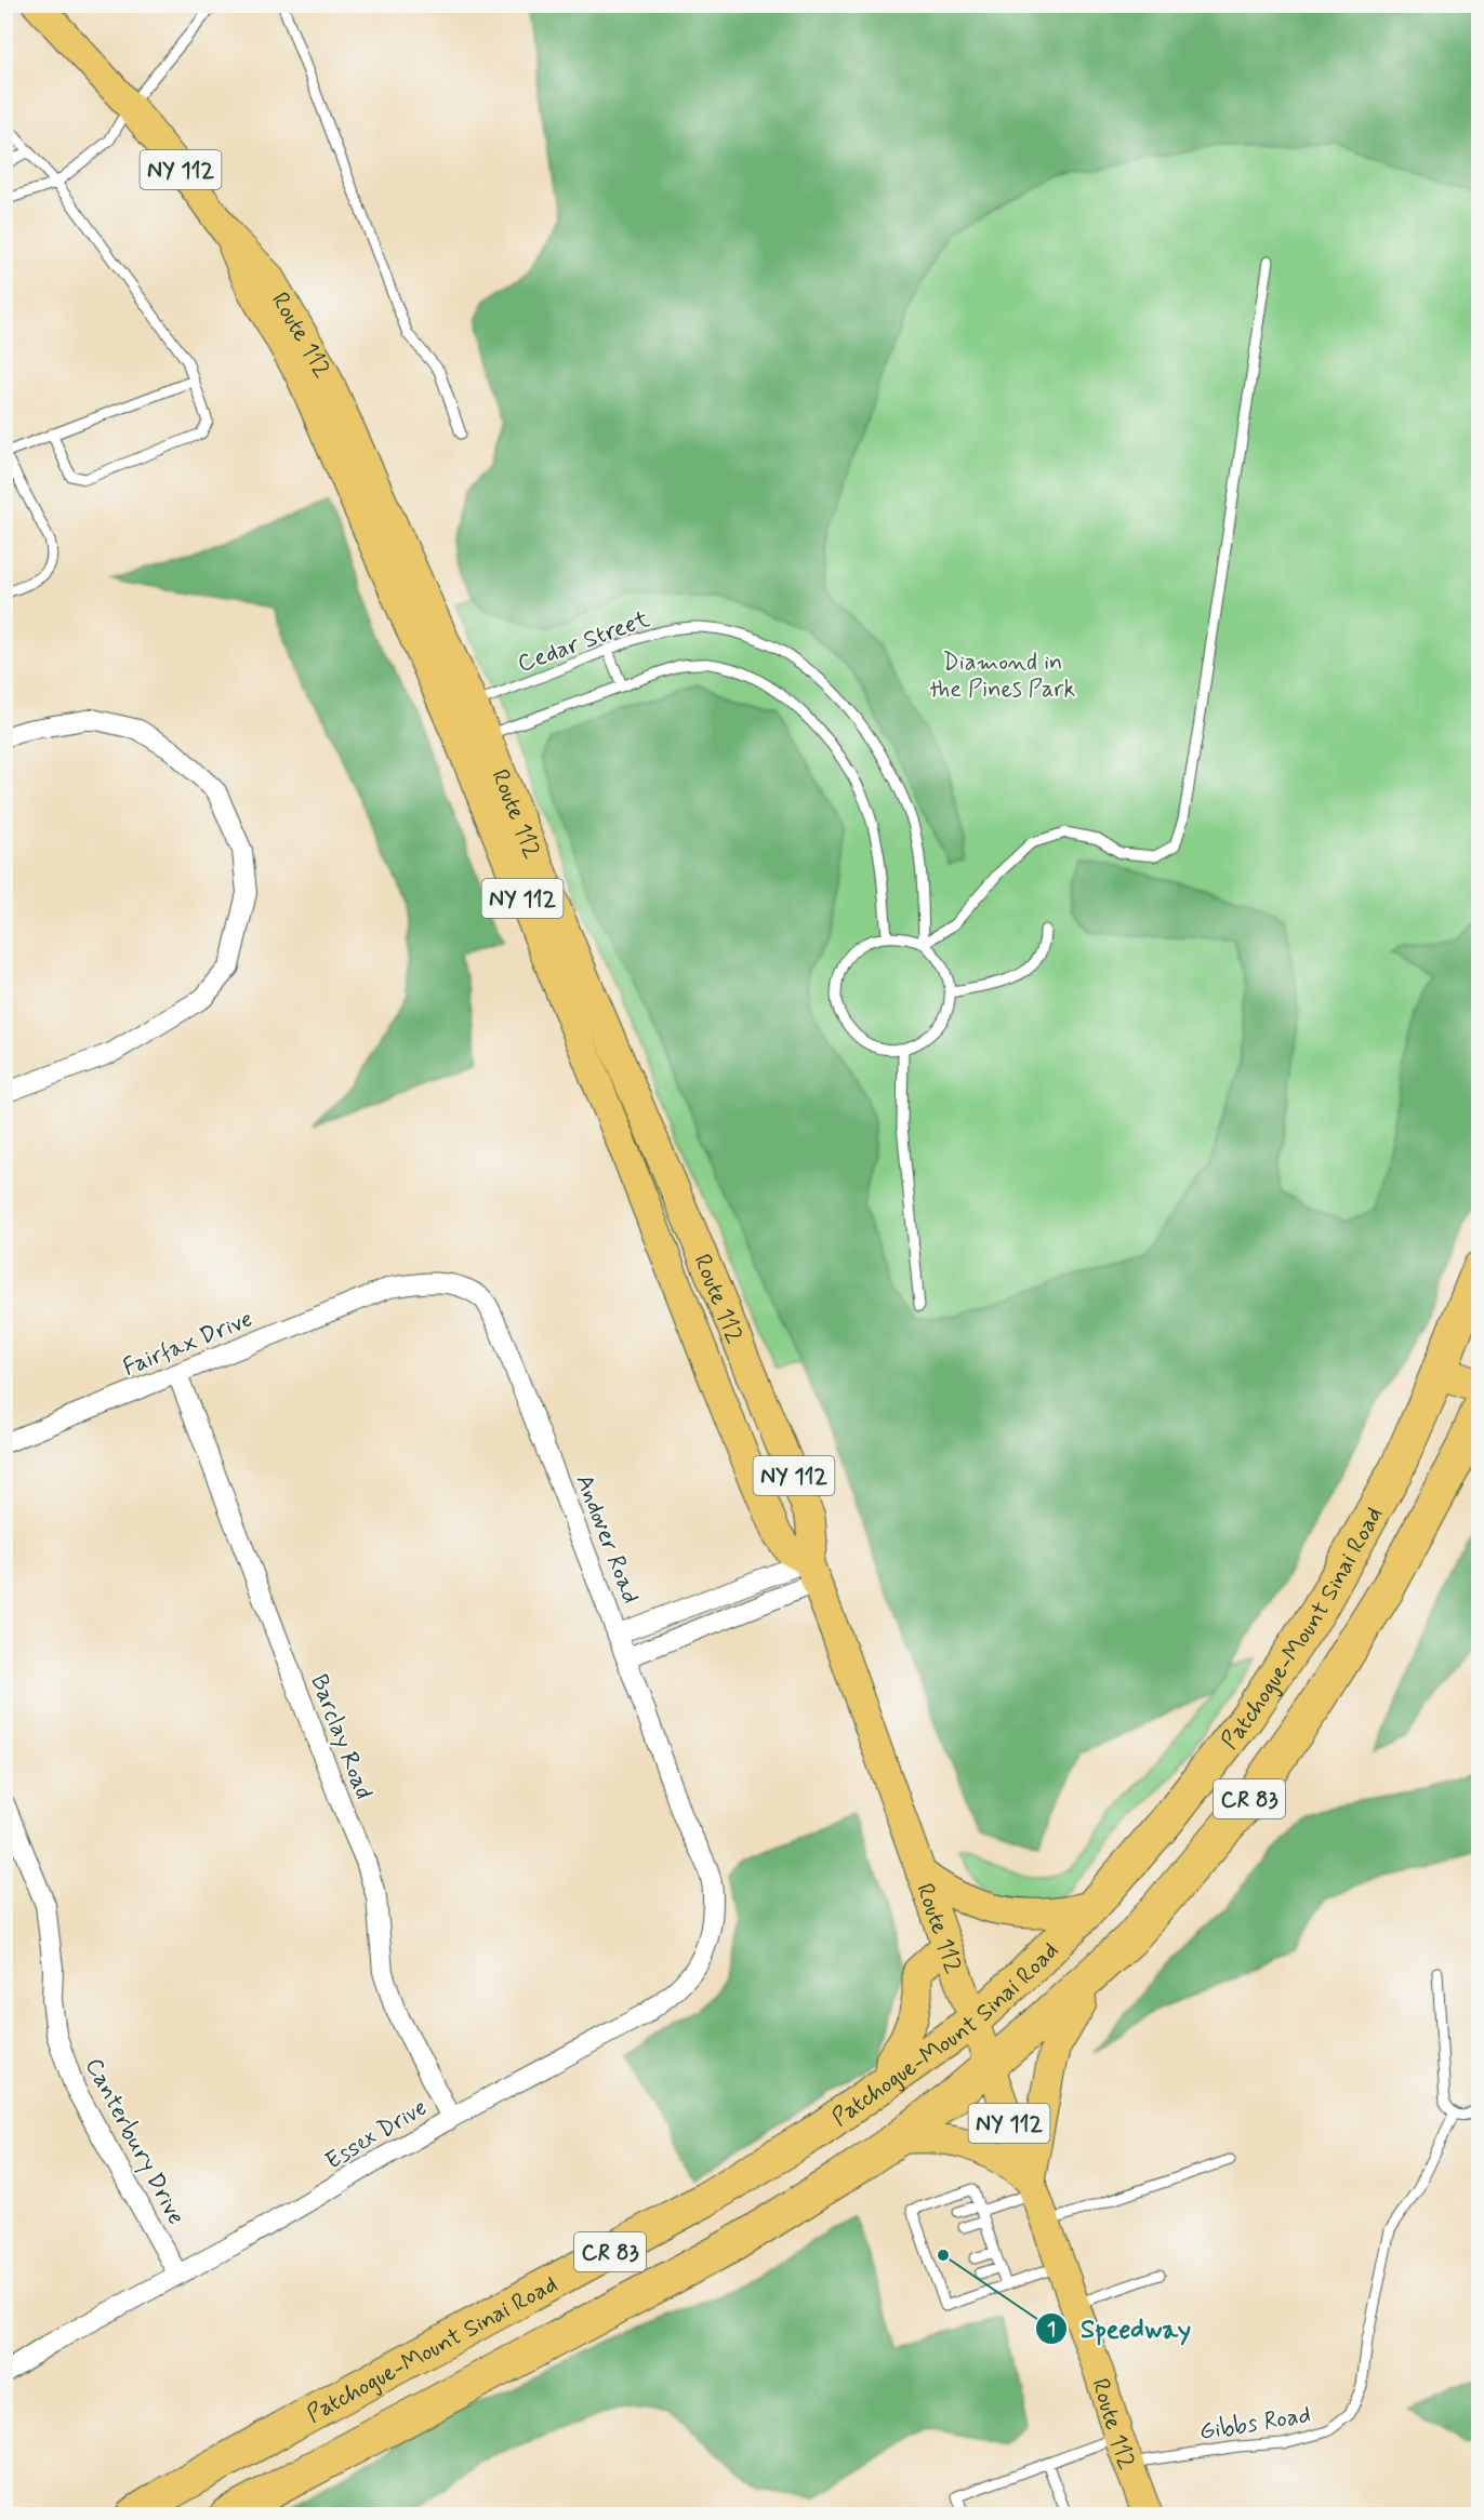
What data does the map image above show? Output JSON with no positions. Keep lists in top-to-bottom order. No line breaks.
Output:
{"streets":{"highway":["Patchogue-Mount Sinai Road","CR 83"],"main road":["NY 112","Route 112"],"street":["Fairfax Drive","Andover Road","Barclay Road","Essex Drive","Canterbury Drive"],"lane":["Cedar Street","Gibbs Road"]},"crossings":[["Route 112","Cedar Street"],["Route 112","Patchogue-Mount Sinai Road"],["Route 112","Gibbs Road"],["Fairfax Drive","Andover Road"],["Fairfax Drive","Barclay Road"],["Andover Road","Essex Drive"],["Barclay Road","Essex Drive"],["Essex Drive","Canterbury Drive"]],"parks":["Diamond in the Pines Park"],"places":["Speedway"]}
